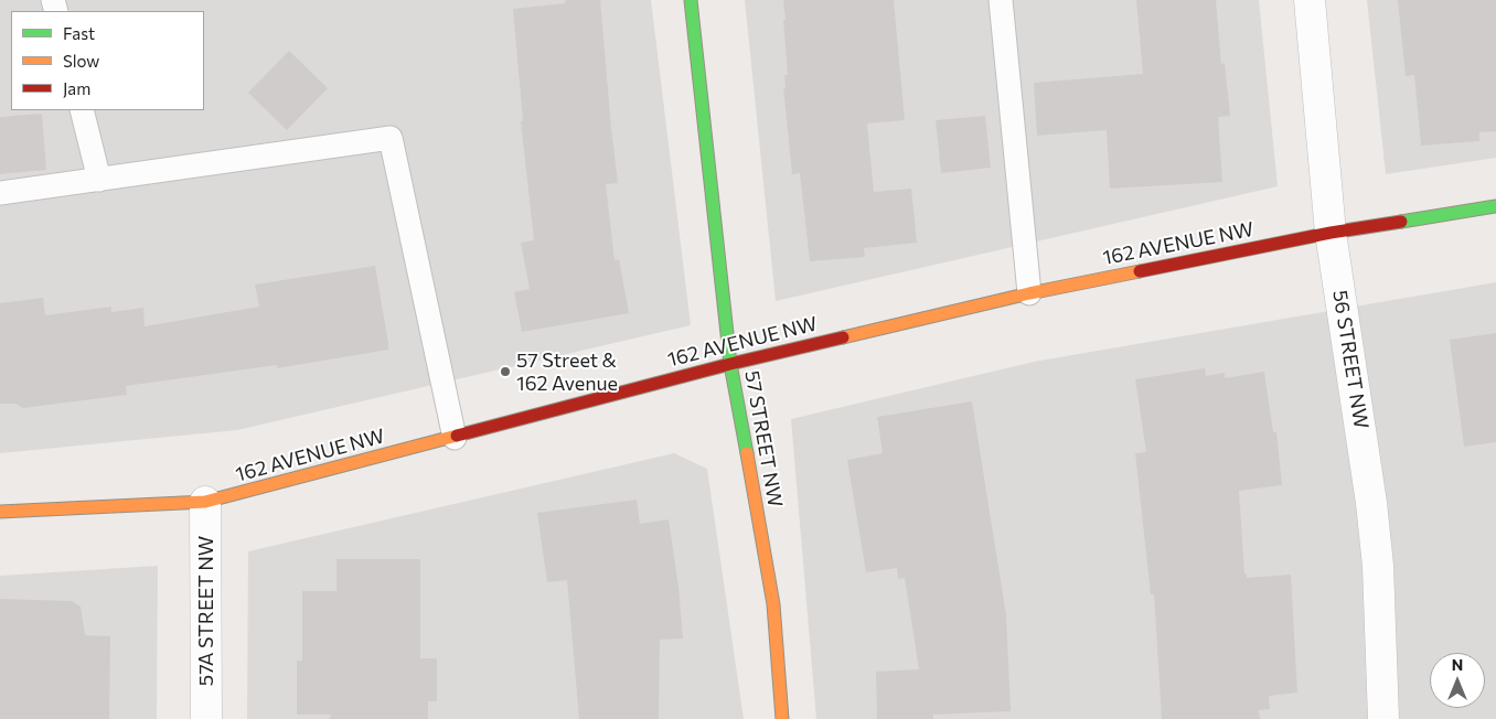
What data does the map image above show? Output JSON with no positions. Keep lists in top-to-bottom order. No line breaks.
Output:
{"streets":{"street":["162 AVENUE NW","56 STREET NW","57 STREET NW","57A STREET NW"]},"crossings":[["162 AVENUE NW","56 STREET NW"],["162 AVENUE NW","57 STREET NW"],["162 AVENUE NW","57A STREET NW"]],"places":["57 Street & 162 Avenue"],"legend":["Fast","Slow","Jam"],"north":"top"}
